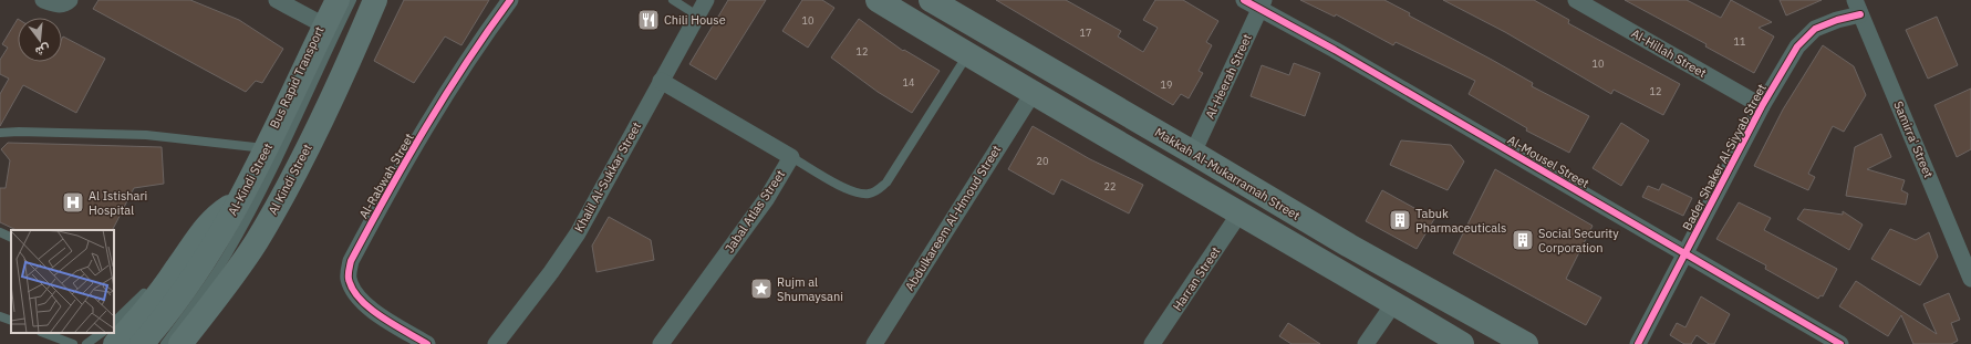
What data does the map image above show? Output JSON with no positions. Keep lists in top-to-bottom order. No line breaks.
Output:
{"streets":{"main road":["Makkah Al-Mukarramah Street","Al-Kindi Street","Al Kindi Street"],"street":["Al-Hillah Street","Al-Heerah Street","Samirra' Street","Bader Shaker Al-Siyyab Street","Al-Mousel Street","Al-Rabwah Street","Khalil Al-Sukkar Street","Jabal Atlas Street","Abdulkareem Al-Hmoud Street","Harran Street"],"lane":["Bus Rapid Transport"]},"crossings":[["Al-Hillah Street","Bader Shaker Al-Siyyab Street"],["Al-Heerah Street","Al-Mousel Street"],["Al-Heerah Street","Makkah Al-Mukarramah Street"],["Samirra' Street","Bader Shaker Al-Siyyab Street"],["Bader Shaker Al-Siyyab Street","Al-Mousel Street"],["Khalil Al-Sukkar Street","Jabal Atlas Street"]],"places":{"restaurant":["Chili House"],"hospital":["Al Istishari Hospital"],"building":["Tabuk Pharmaceuticals","Social Security Corporation"],"place":["Rujm al Shumaysani"]},"house_numbers":["10","17","11","12","10","14","19","12","20","22"],"north":"bottom"}
